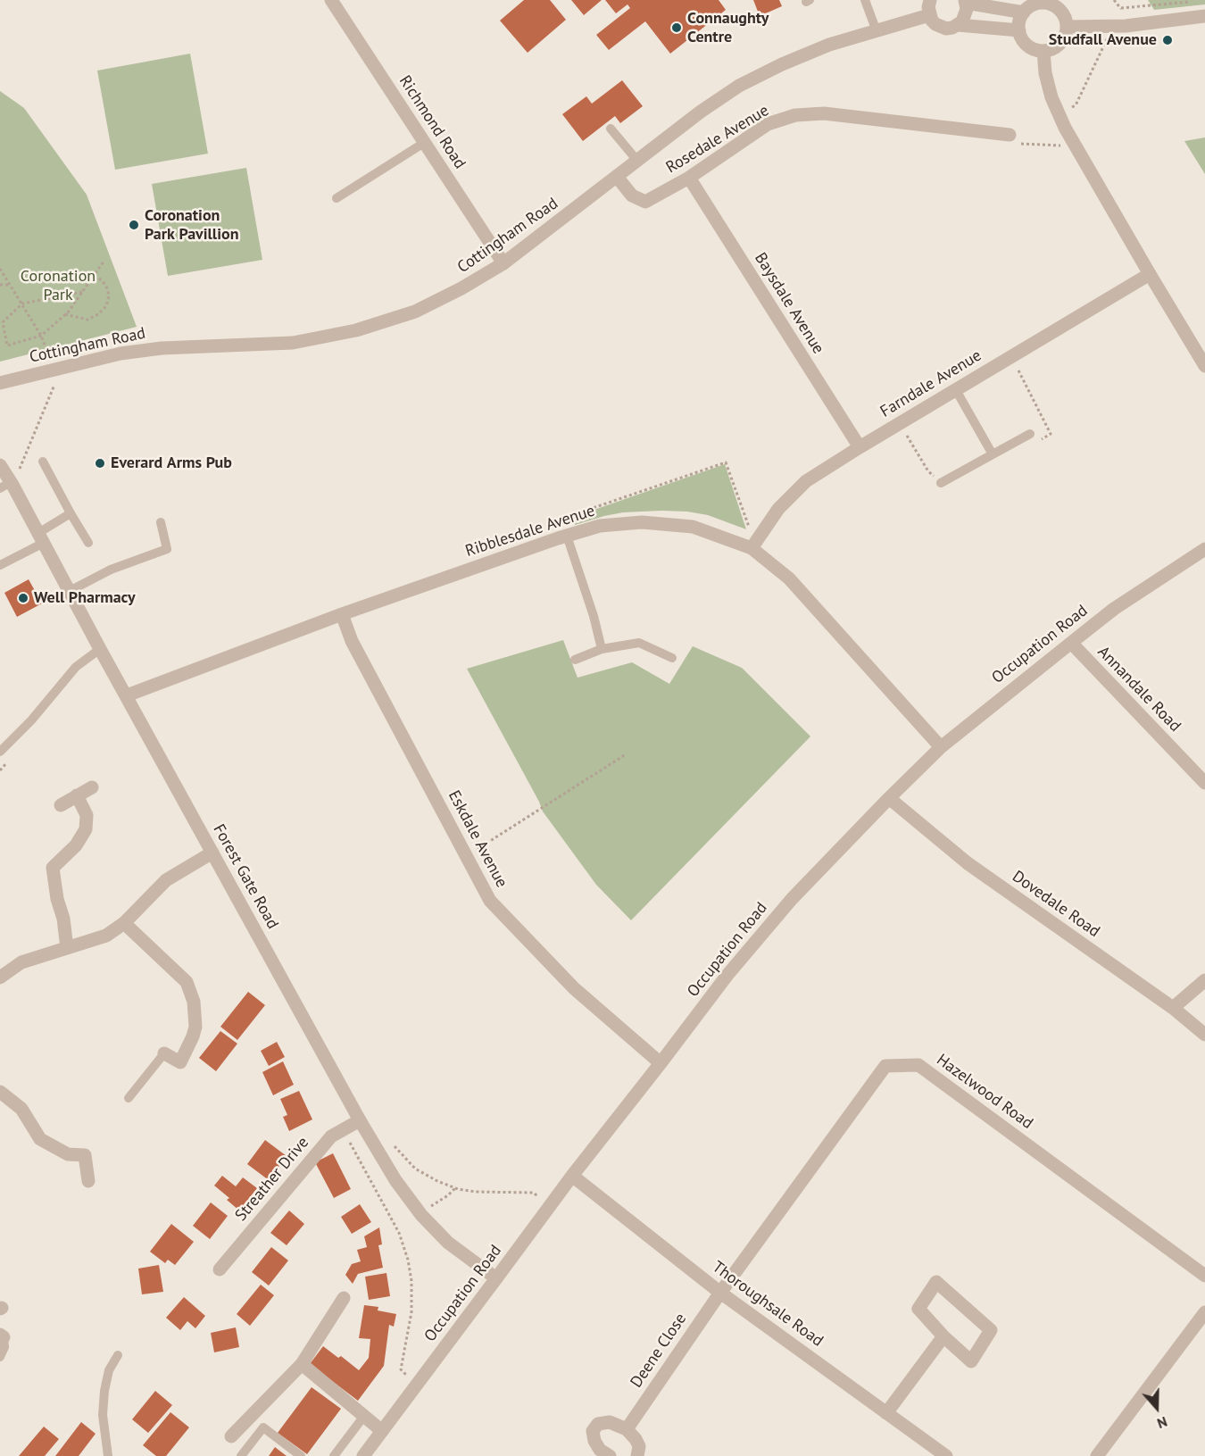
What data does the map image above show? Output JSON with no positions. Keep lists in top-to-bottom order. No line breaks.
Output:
{"streets":{"street":["Richmond Road","Rosedale Avenue","Cottingham Road","Baysdale Avenue","Farndale Avenue","Ribblesdale Avenue","Occupation Road","Annandale Road","Eskdale Avenue","Forest Gate Road","Dovedale Road","Hazelwood Road","Streather Drive","Thoroughsale Road","Deene Close"]},"crossings":[["Richmond Road","Cottingham Road"],["Rosedale Avenue","Cottingham Road"],["Rosedale Avenue","Baysdale Avenue"],["Baysdale Avenue","Farndale Avenue"],["Farndale Avenue","Ribblesdale Avenue"],["Ribblesdale Avenue","Occupation Road"],["Ribblesdale Avenue","Eskdale Avenue"],["Ribblesdale Avenue","Forest Gate Road"],["Occupation Road","Annandale Road"],["Occupation Road","Eskdale Avenue"],["Occupation Road","Forest Gate Road"],["Occupation Road","Dovedale Road"],["Occupation Road","Thoroughsale Road"],["Forest Gate Road","Streather Drive"],["Hazelwood Road","Thoroughsale Road"],["Hazelwood Road","Deene Close"],["Thoroughsale Road","Deene Close"]],"parks":["Coronation Park"],"places":["Connaughty Centre","Studfall Avenue","Coronation Park Pavillion","Everard Arms Pub","Well Pharmacy"],"north":"bottom"}
